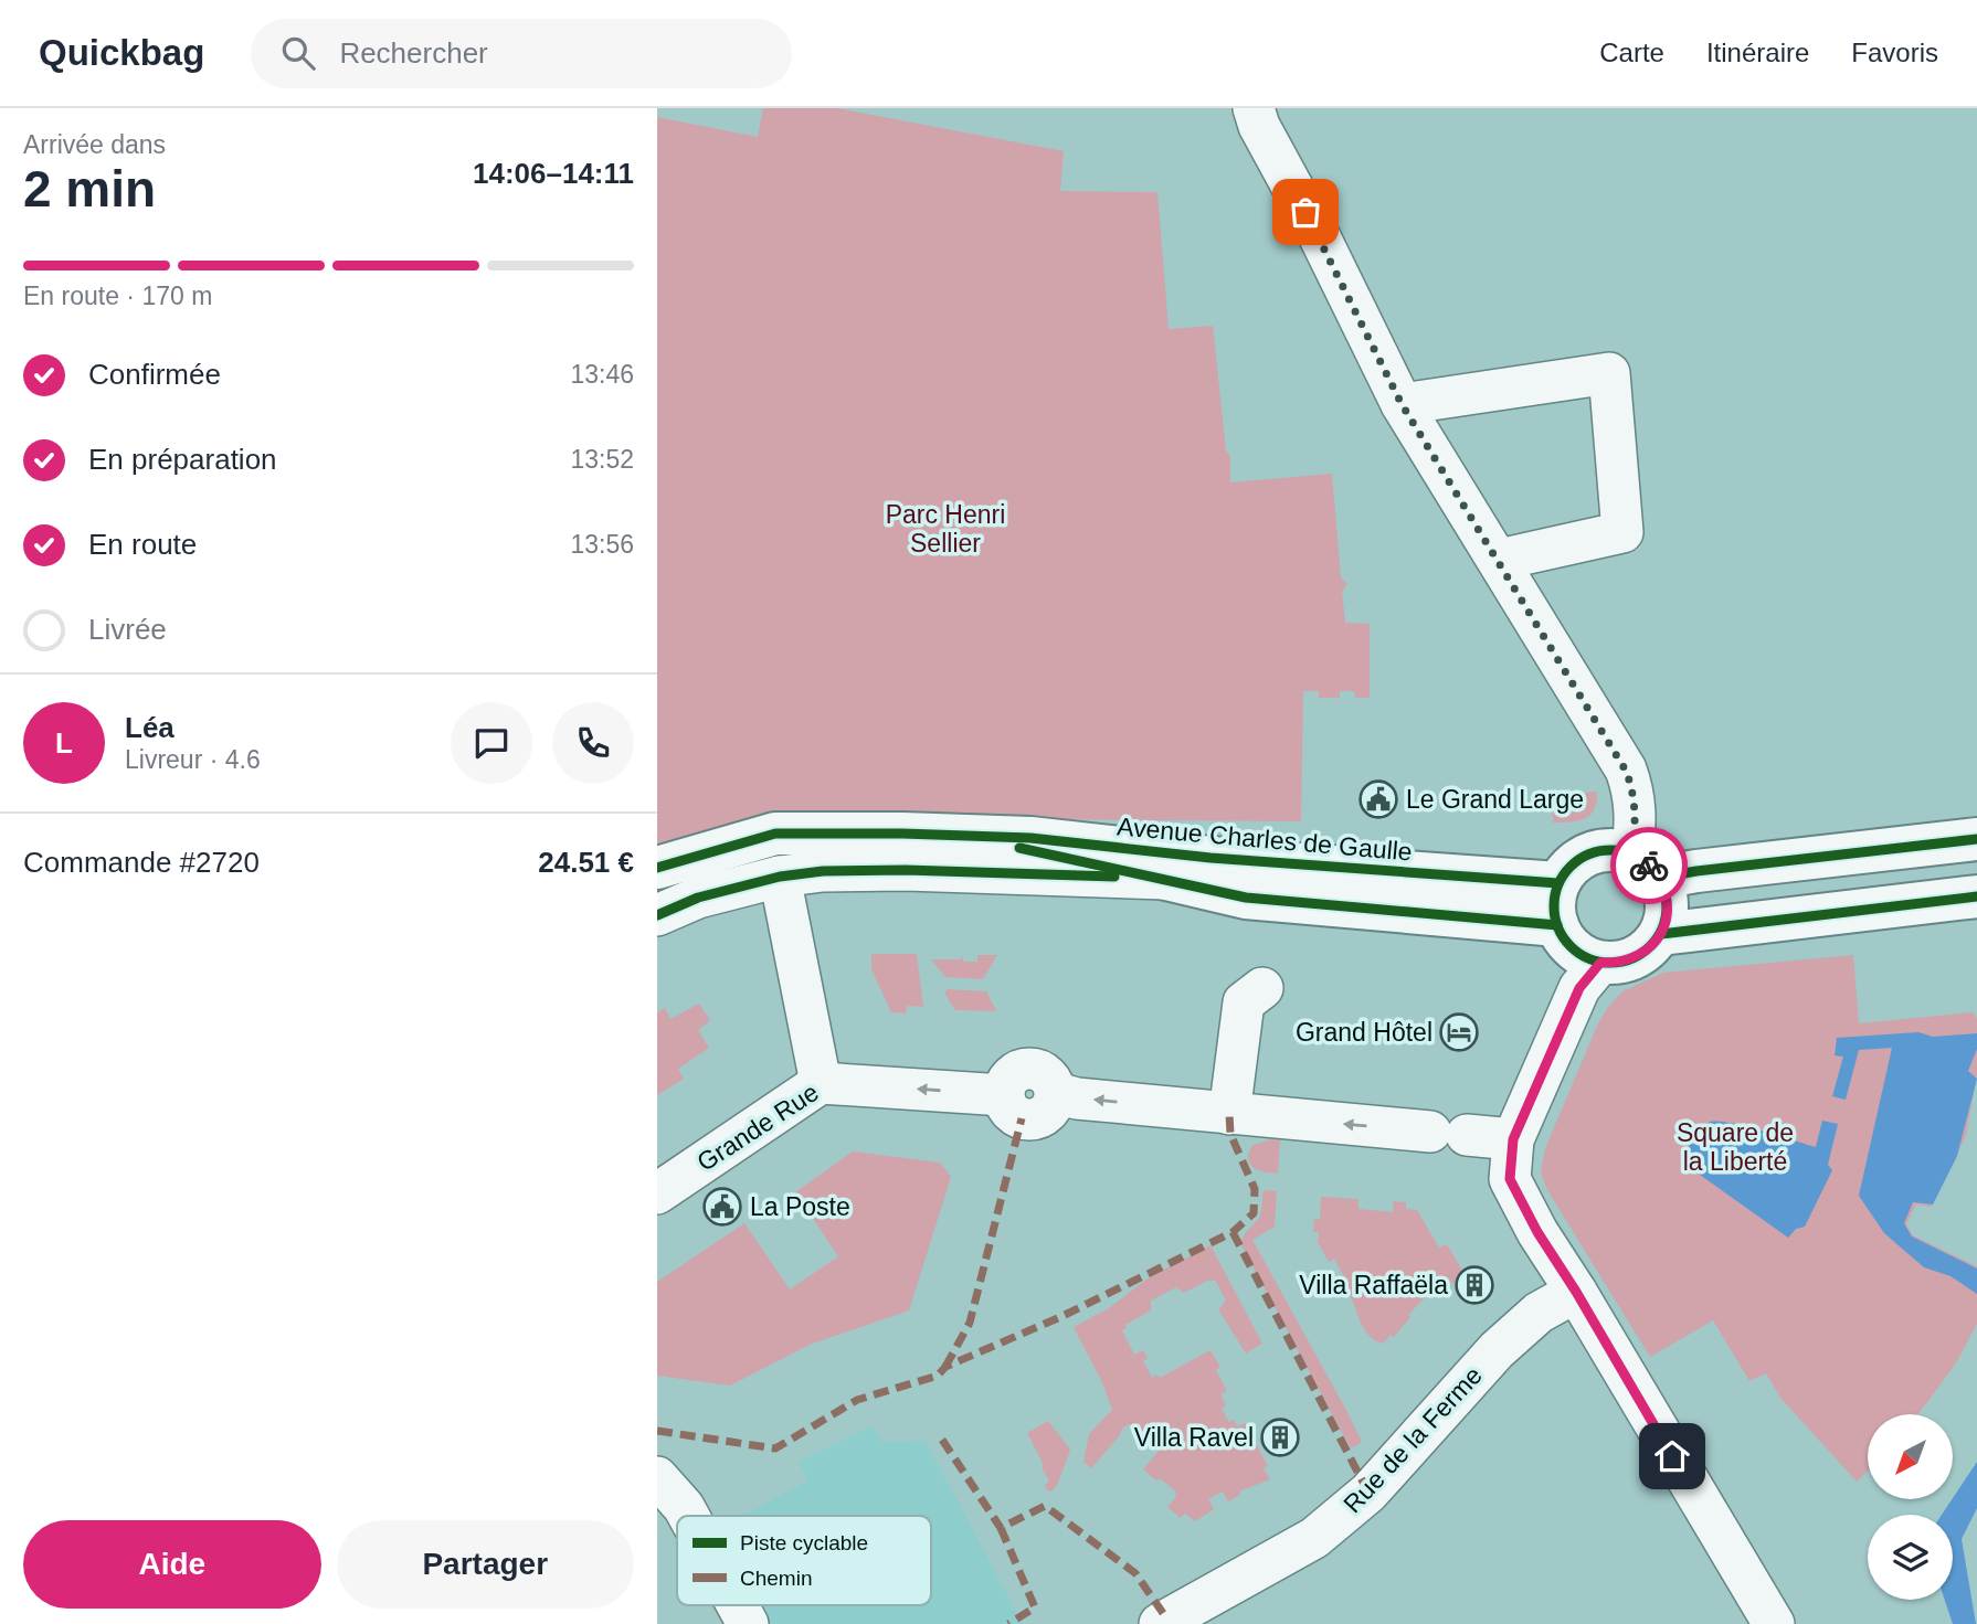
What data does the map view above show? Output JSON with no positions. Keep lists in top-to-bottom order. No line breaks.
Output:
{"streets":{"main road":["Avenue Charles de Gaulle"],"street":["Grande Rue","Rue de la Ferme"]},"one_way":["Grande Rue"],"parks":["Parc Henri Sellier","Square de la Liberté"],"places":{"public building":["Le Grand Large","La Poste"],"hotel":["Grand Hôtel"],"building":["Villa Raffaëla","Villa Ravel"]},"legend":["Piste cyclable","Chemin"],"north":"bottom left","page":{"header":"Quickbag","search":"Rechercher","nav":["Carte","Itinéraire","Favoris"],"heading":["2 min","Arrivée dans","14:06–14:11"],"panel":["Léa","Livreur · 4.6","Commande #2720","24.51 €"],"bar":"En route · 170 m","list":[["Confirmée","13:46"],["En préparation","13:52"],["En route","13:56"],"Livrée"],"round":"L","buttons":["Aide","Partager"]}}
